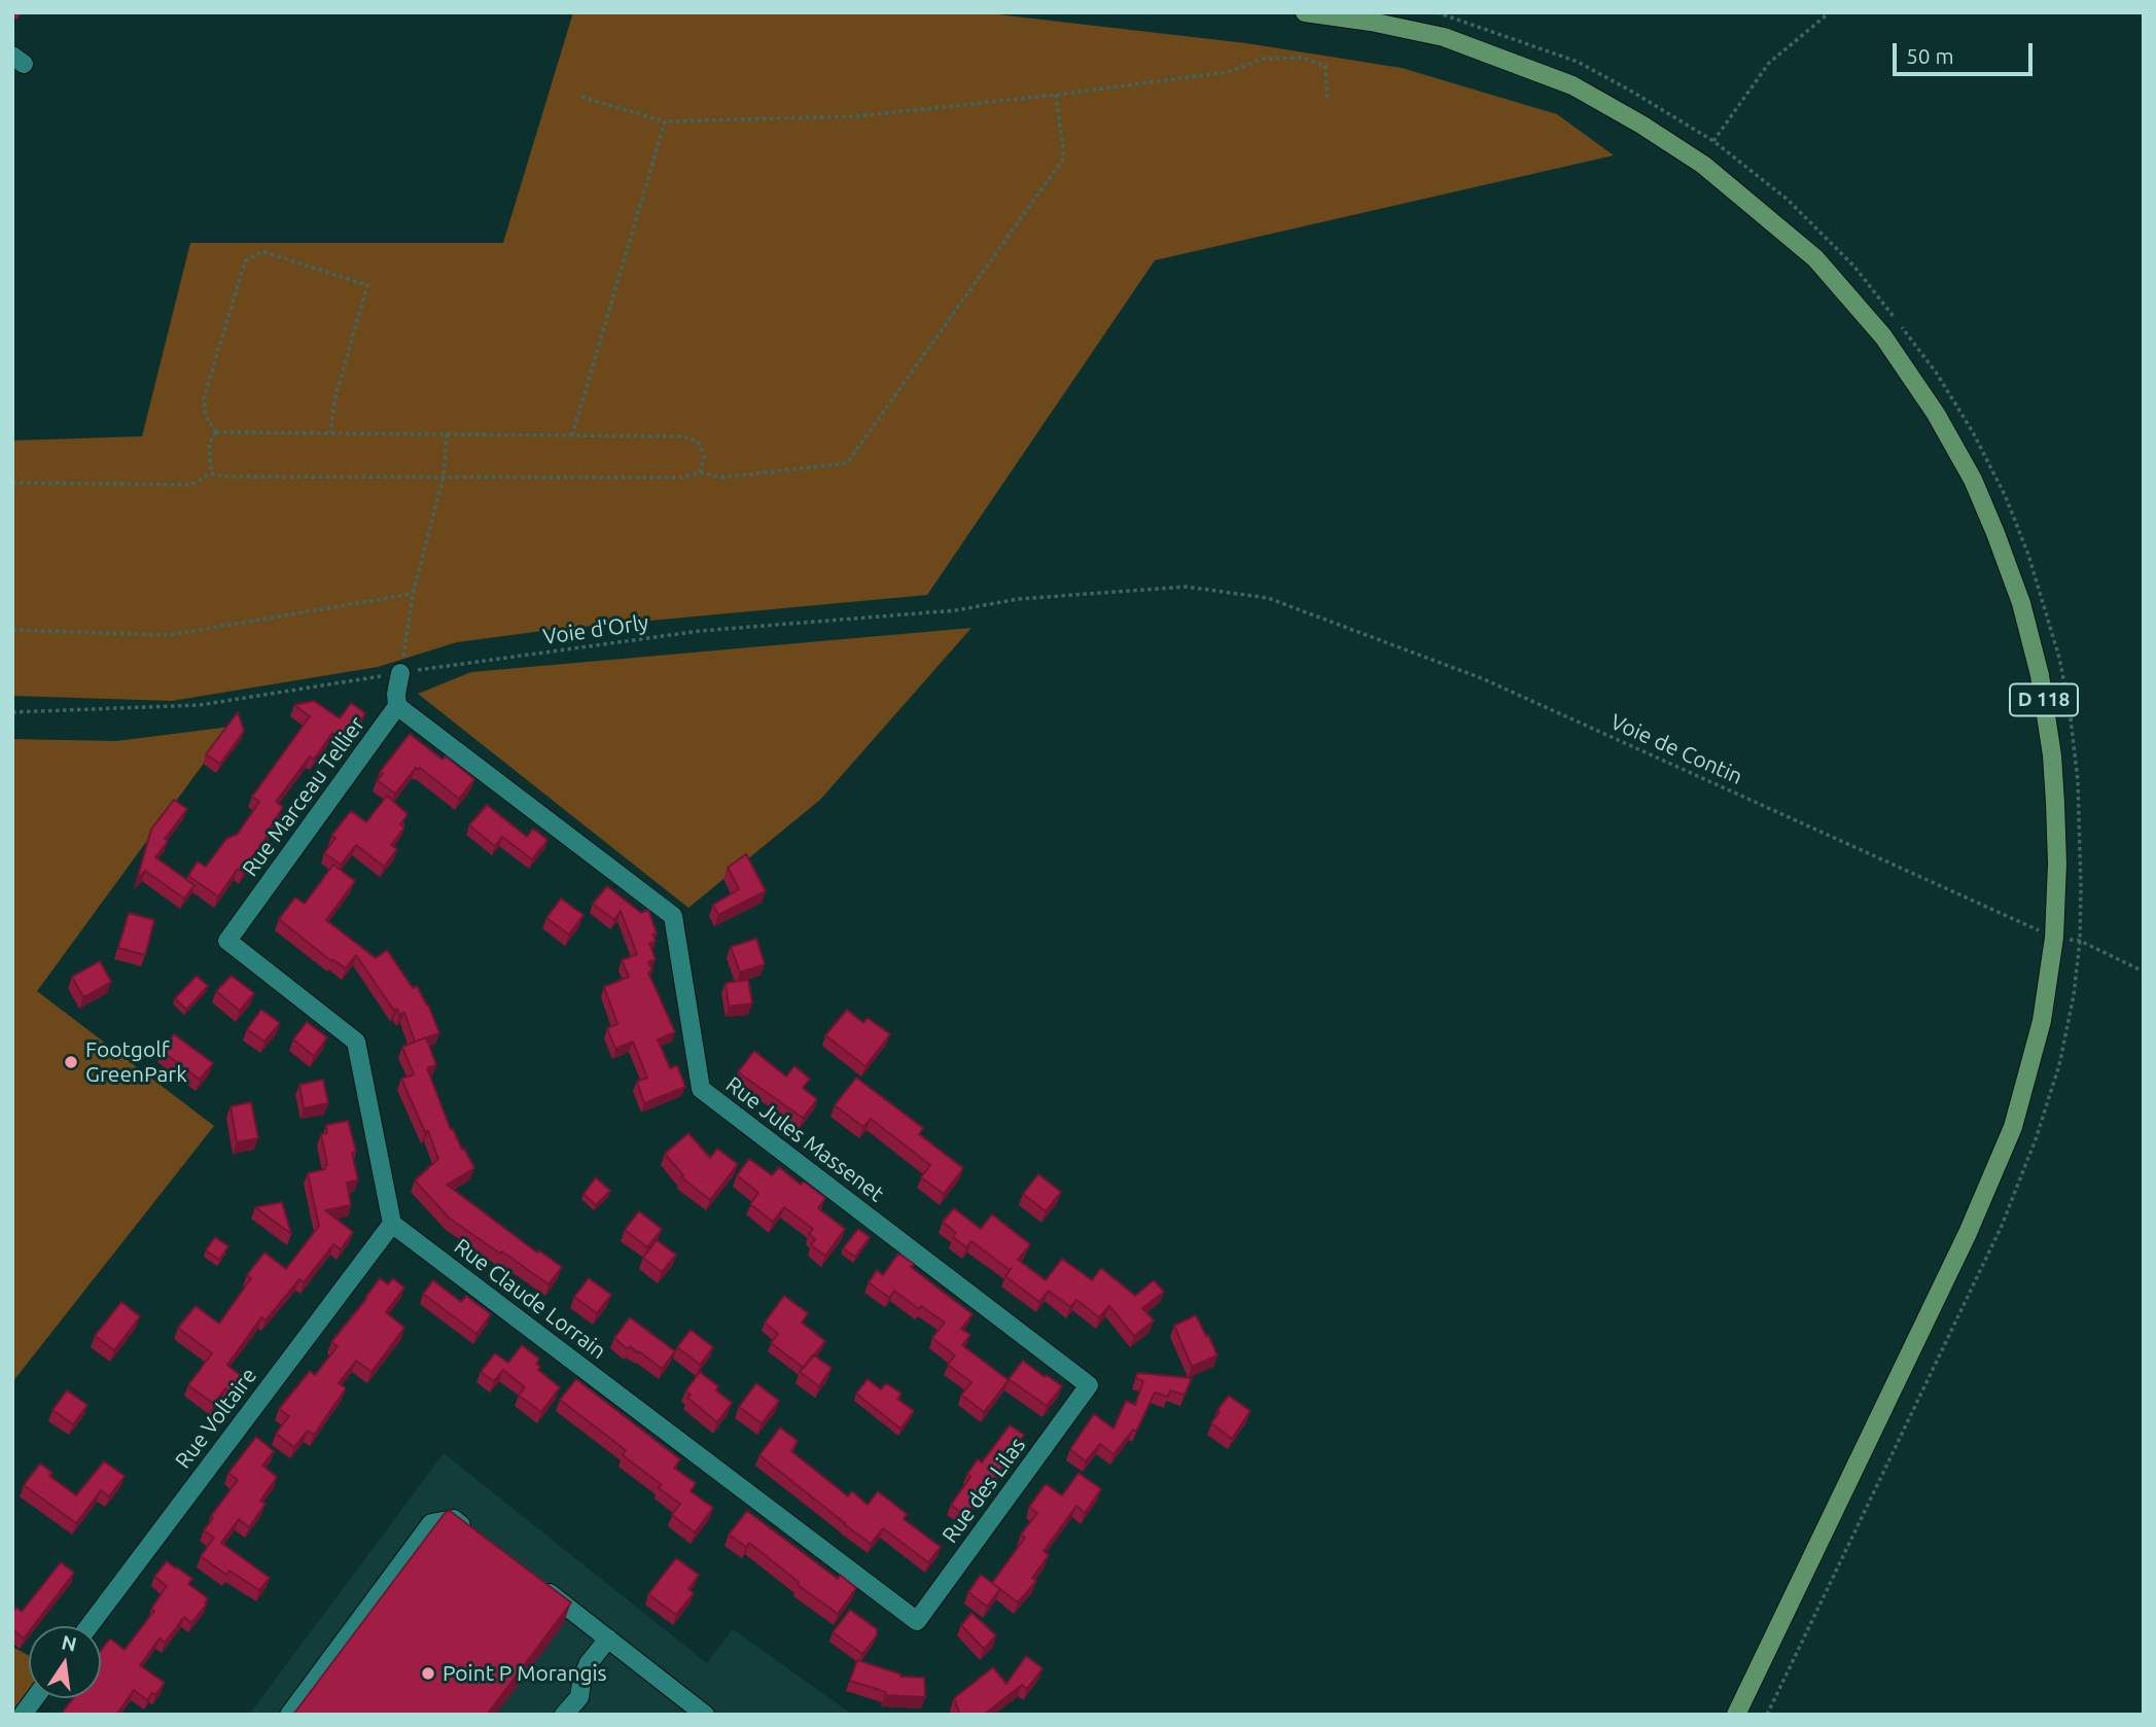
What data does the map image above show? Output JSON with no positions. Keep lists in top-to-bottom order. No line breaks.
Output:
{"streets":{"main road":["D 118"],"street":["Rue Marceau Tellier","Rue Jules Massenet","Rue Claude Lorrain","Rue Voltaire","Rue des Lilas"],"path":["Voie d'Orly","Voie de Contin"]},"crossings":[["Voie d'Orly","Voie de Contin"],["D 118","Voie de Contin"],["Rue Marceau Tellier","Rue Jules Massenet"],["Rue Marceau Tellier","Rue Claude Lorrain"],["Rue Marceau Tellier","Rue Voltaire"],["Rue Jules Massenet","Rue des Lilas"],["Rue Claude Lorrain","Rue Voltaire"],["Rue Claude Lorrain","Rue des Lilas"]],"places":["Footgolf GreenPark","Point P Morangis"],"scale_bar":"50 m","north":"top"}
